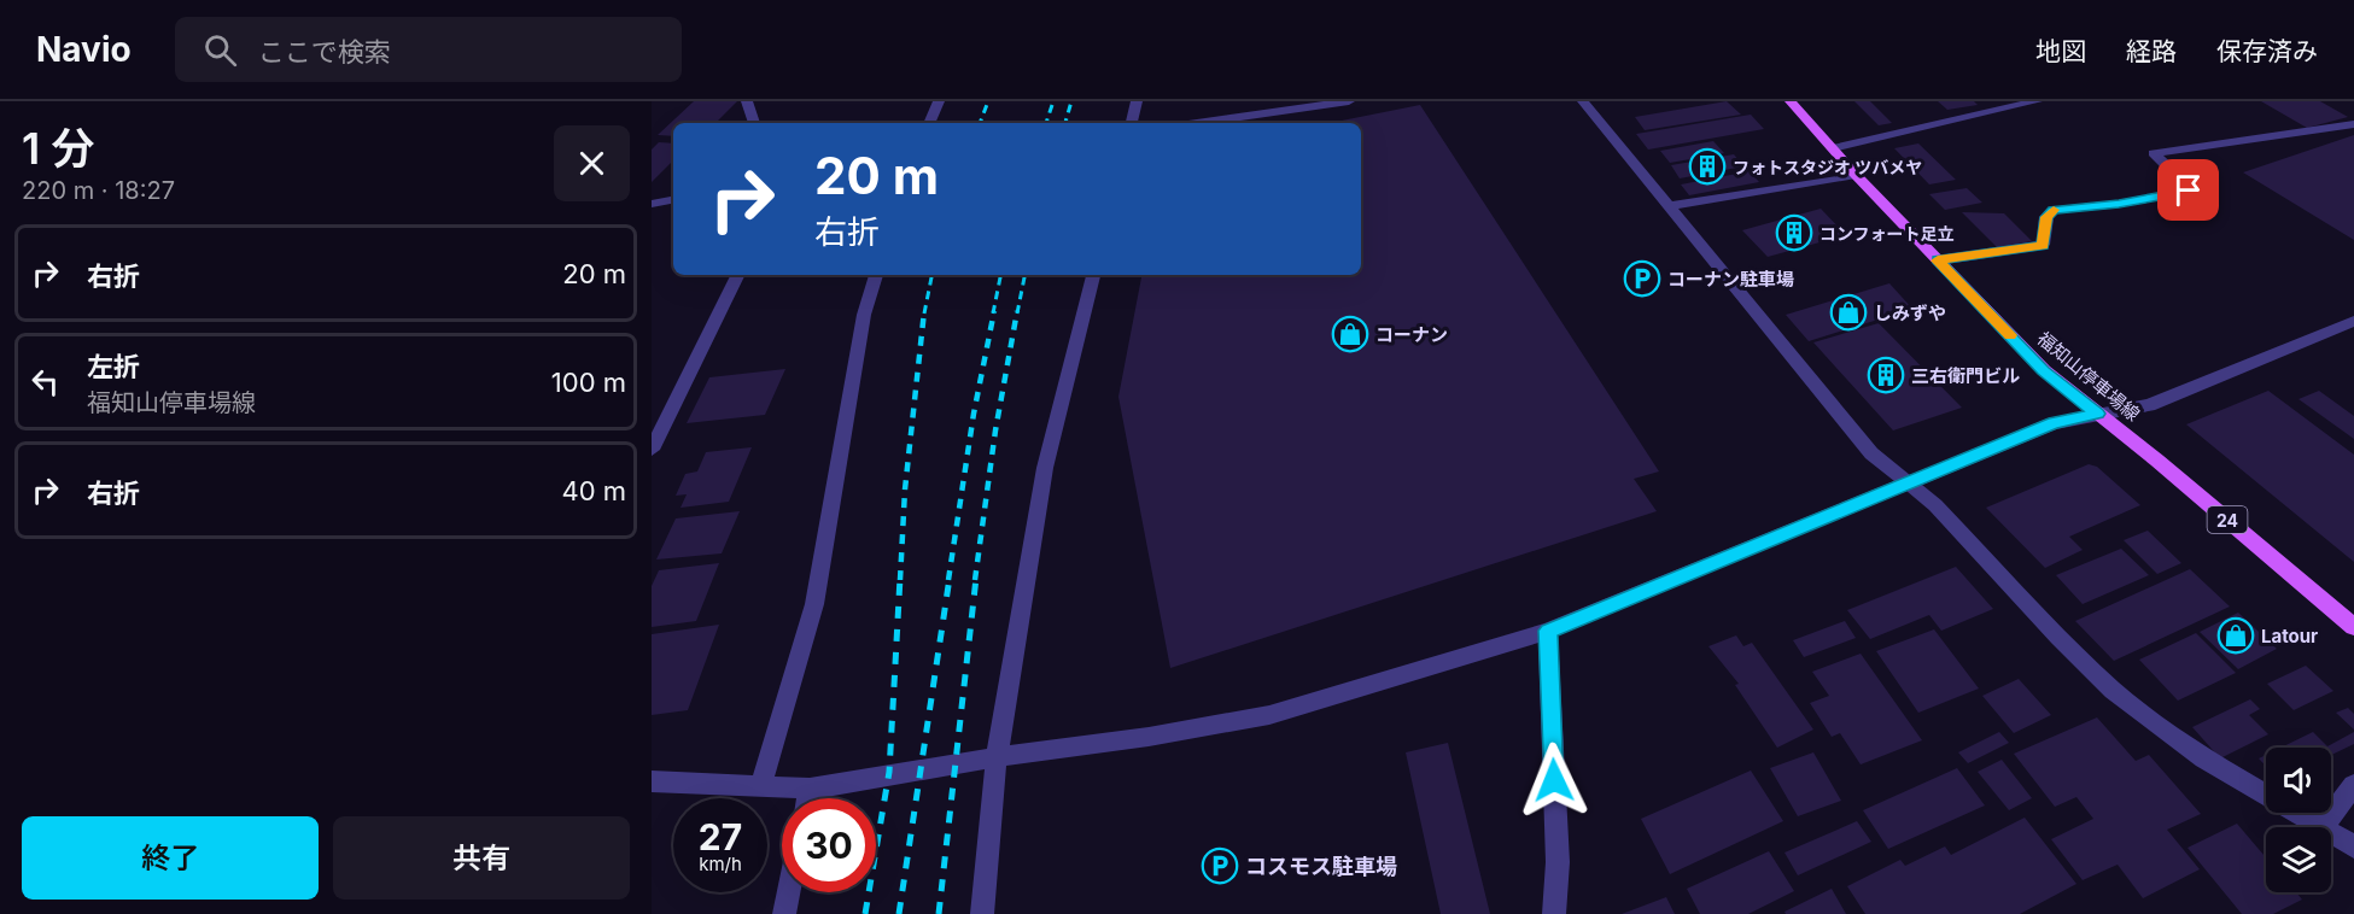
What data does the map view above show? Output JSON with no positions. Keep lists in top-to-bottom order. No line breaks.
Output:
{"streets":{"main road":["福知山停車場線","24"]},"places":{"building":["フォトスタジオ ツバメヤ","コンフォート足立","三右衛門ビル"],"parking":["コーナン駐車場","コスモス駐車場"],"shop":["しみずや","コーナン","Latour"]},"page":{"header":"Navio","search":"ここで検索","nav":["地図","経路","保存済み"],"heading":["1 分","220 m · 18:27"],"turn":["20 m","右折"],"list":[{"name":"右折","value":"20 m"},{"name":"左折","note":"福知山停車場線","value":"100 m"},{"name":"右折","value":"40 m"}],"speed":"27 km/h","limit":"30","buttons":["終了","共有"]}}
